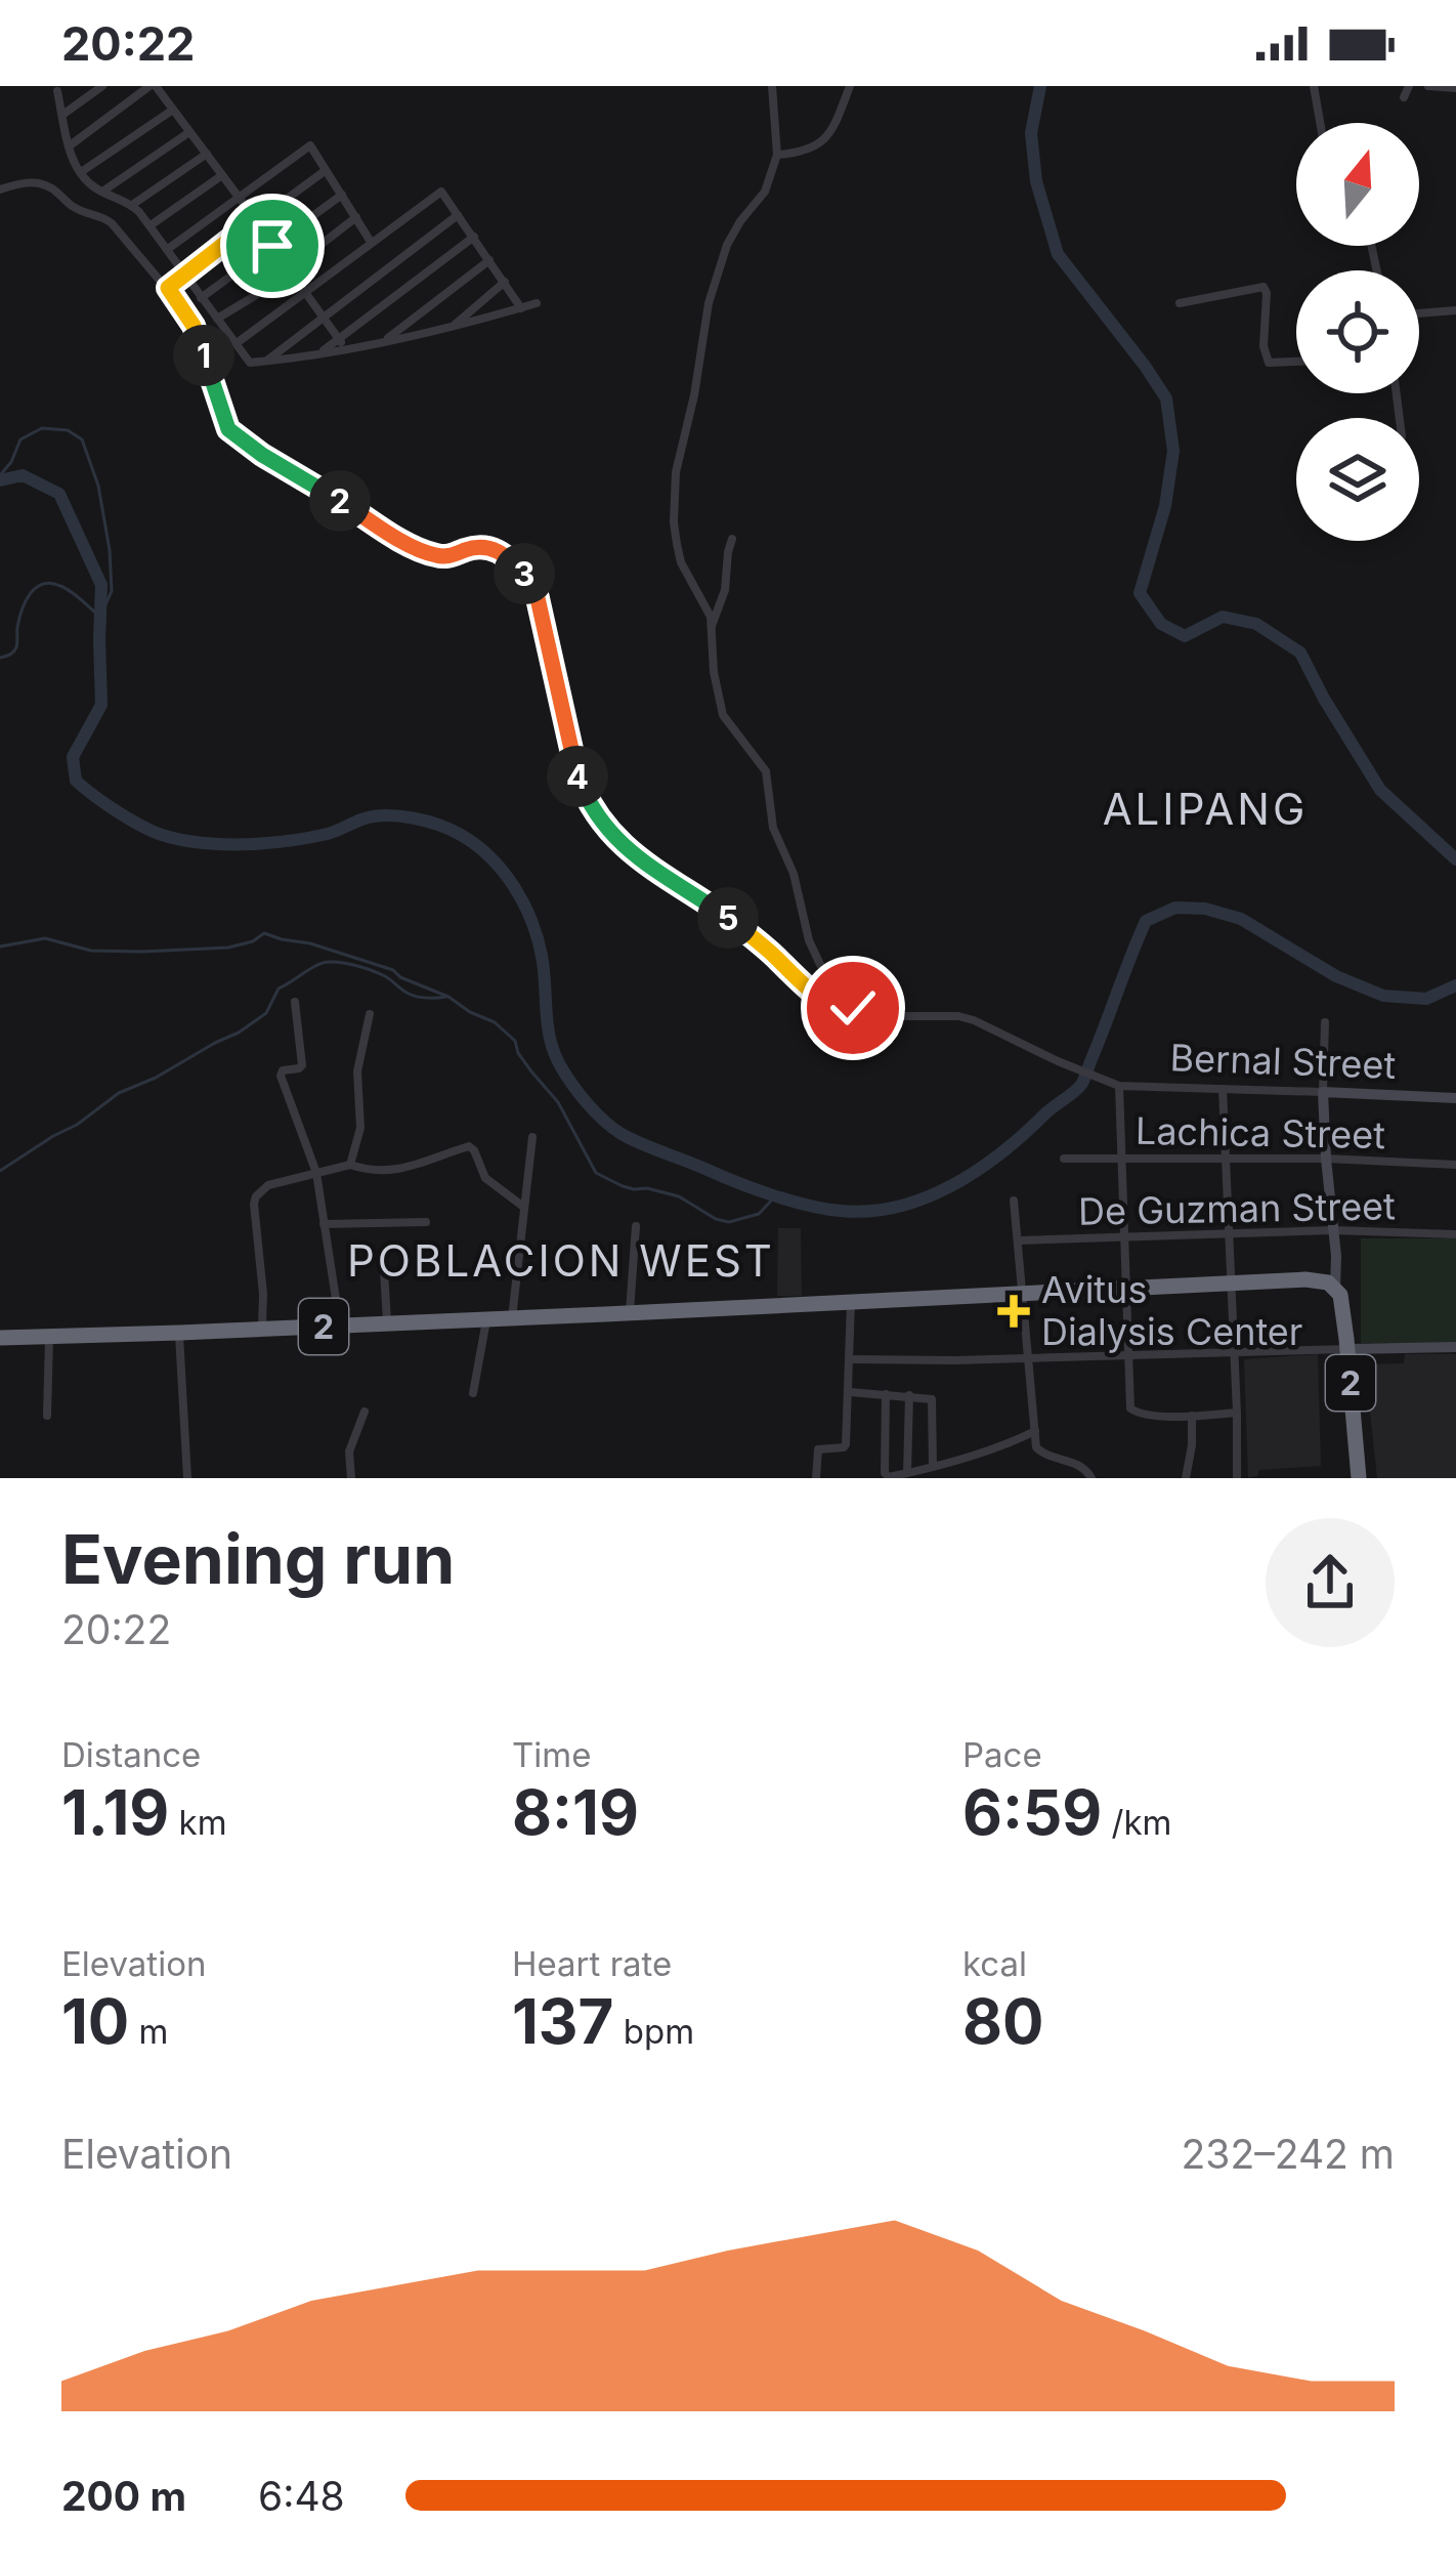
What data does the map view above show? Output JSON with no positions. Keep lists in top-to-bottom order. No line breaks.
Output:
{"streets":{"highway":["2"],"main road":["Bernal Street"],"street":["Lachica Street","De Guzman Street"]},"districts":["ALIPANG","POBLACION WEST"],"places":{"health":["Avitus Dialysis Center"]},"north":"top","page":{"status":"20:22","pins":["1","2","3","4","5"],"heading":["Evening run","20:22"],"stats":[["Distance","1.19 km"],["Time","8:19"],["Pace","6:59 /km"],["Elevation","10 m"],["Heart rate","137 bpm"],["kcal","80"]],"chart":["Elevation","232–242 m"],"list":[{"name":"200 m","note":"6:48"}]}}
